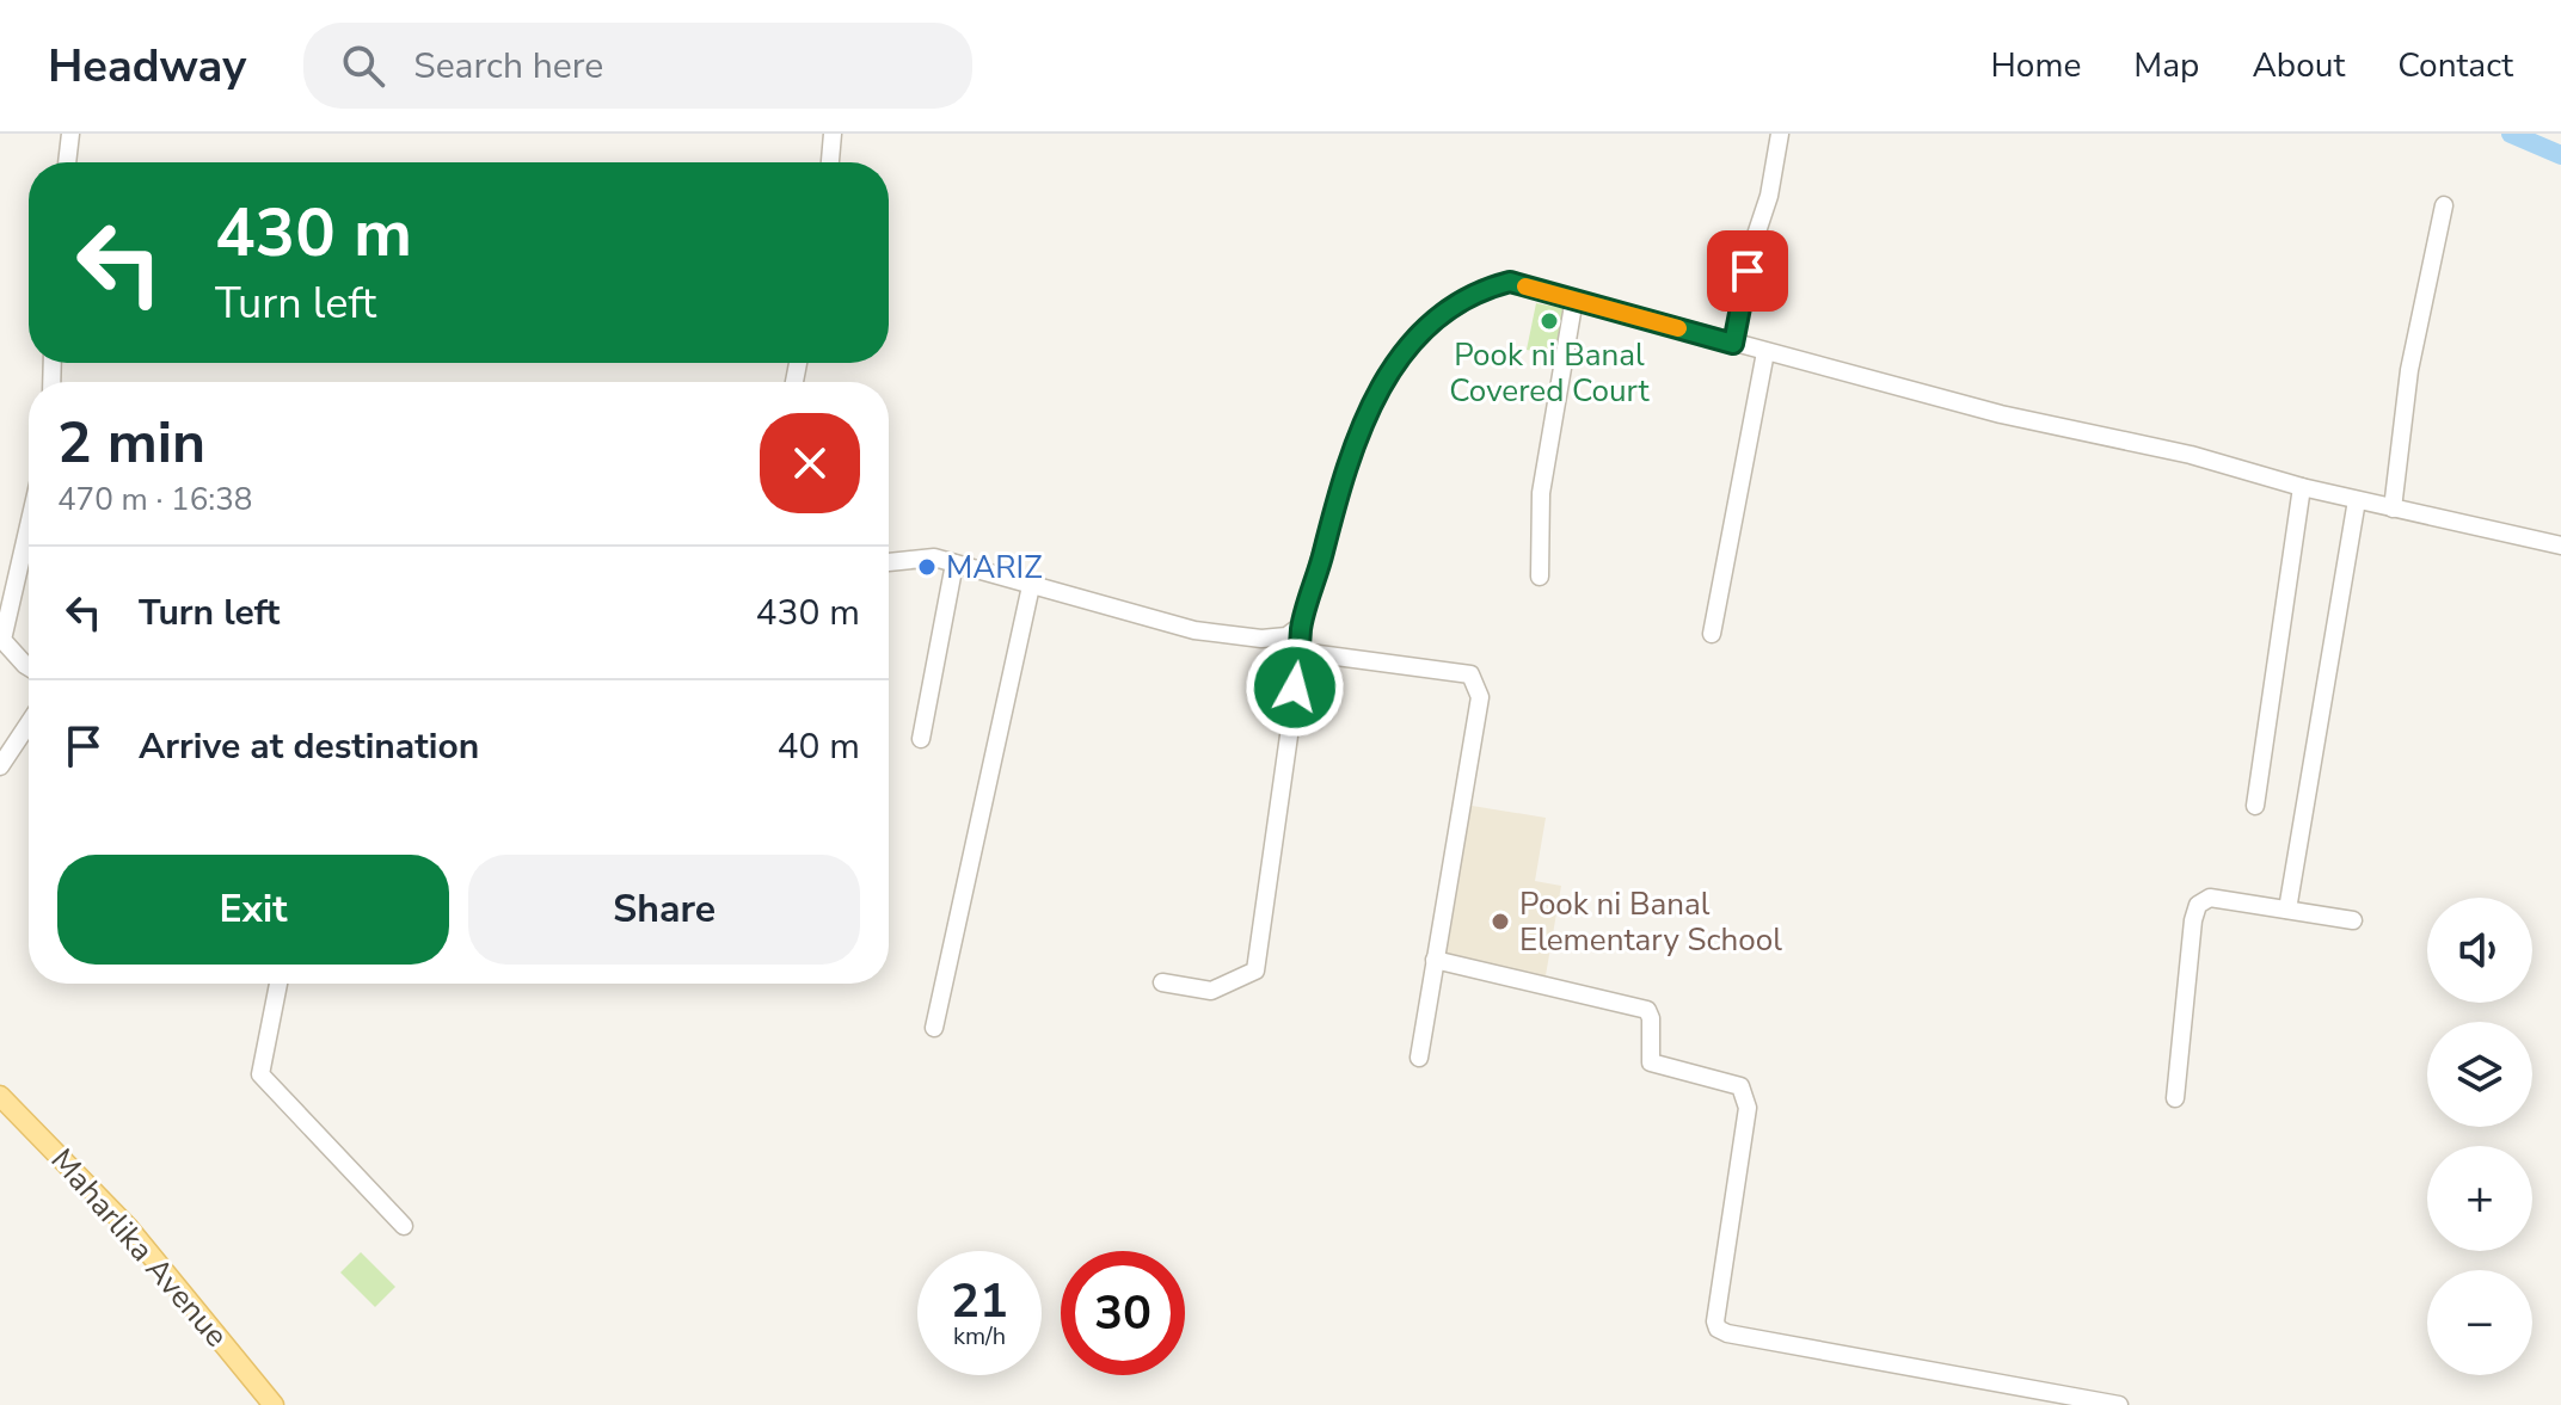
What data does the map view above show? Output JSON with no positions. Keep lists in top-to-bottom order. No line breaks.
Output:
{"streets":{"main road":["Maharlika Avenue"]},"places":["Pook ni Banal Covered Court","MARIZ","Pook ni Banal Elementary School"],"page":{"header":"Headway","search":"Search here","nav":["Home","Map","About","Contact"],"turn":["430 m","Turn left"],"heading":["2 min","470 m · 16:38"],"list":[{"name":"Turn left","value":"430 m"},{"name":"Arrive at destination","value":"40 m"}],"buttons":["Exit","Share"],"map_buttons":["+","−"],"speed":"21 km/h","limit":"30"}}
